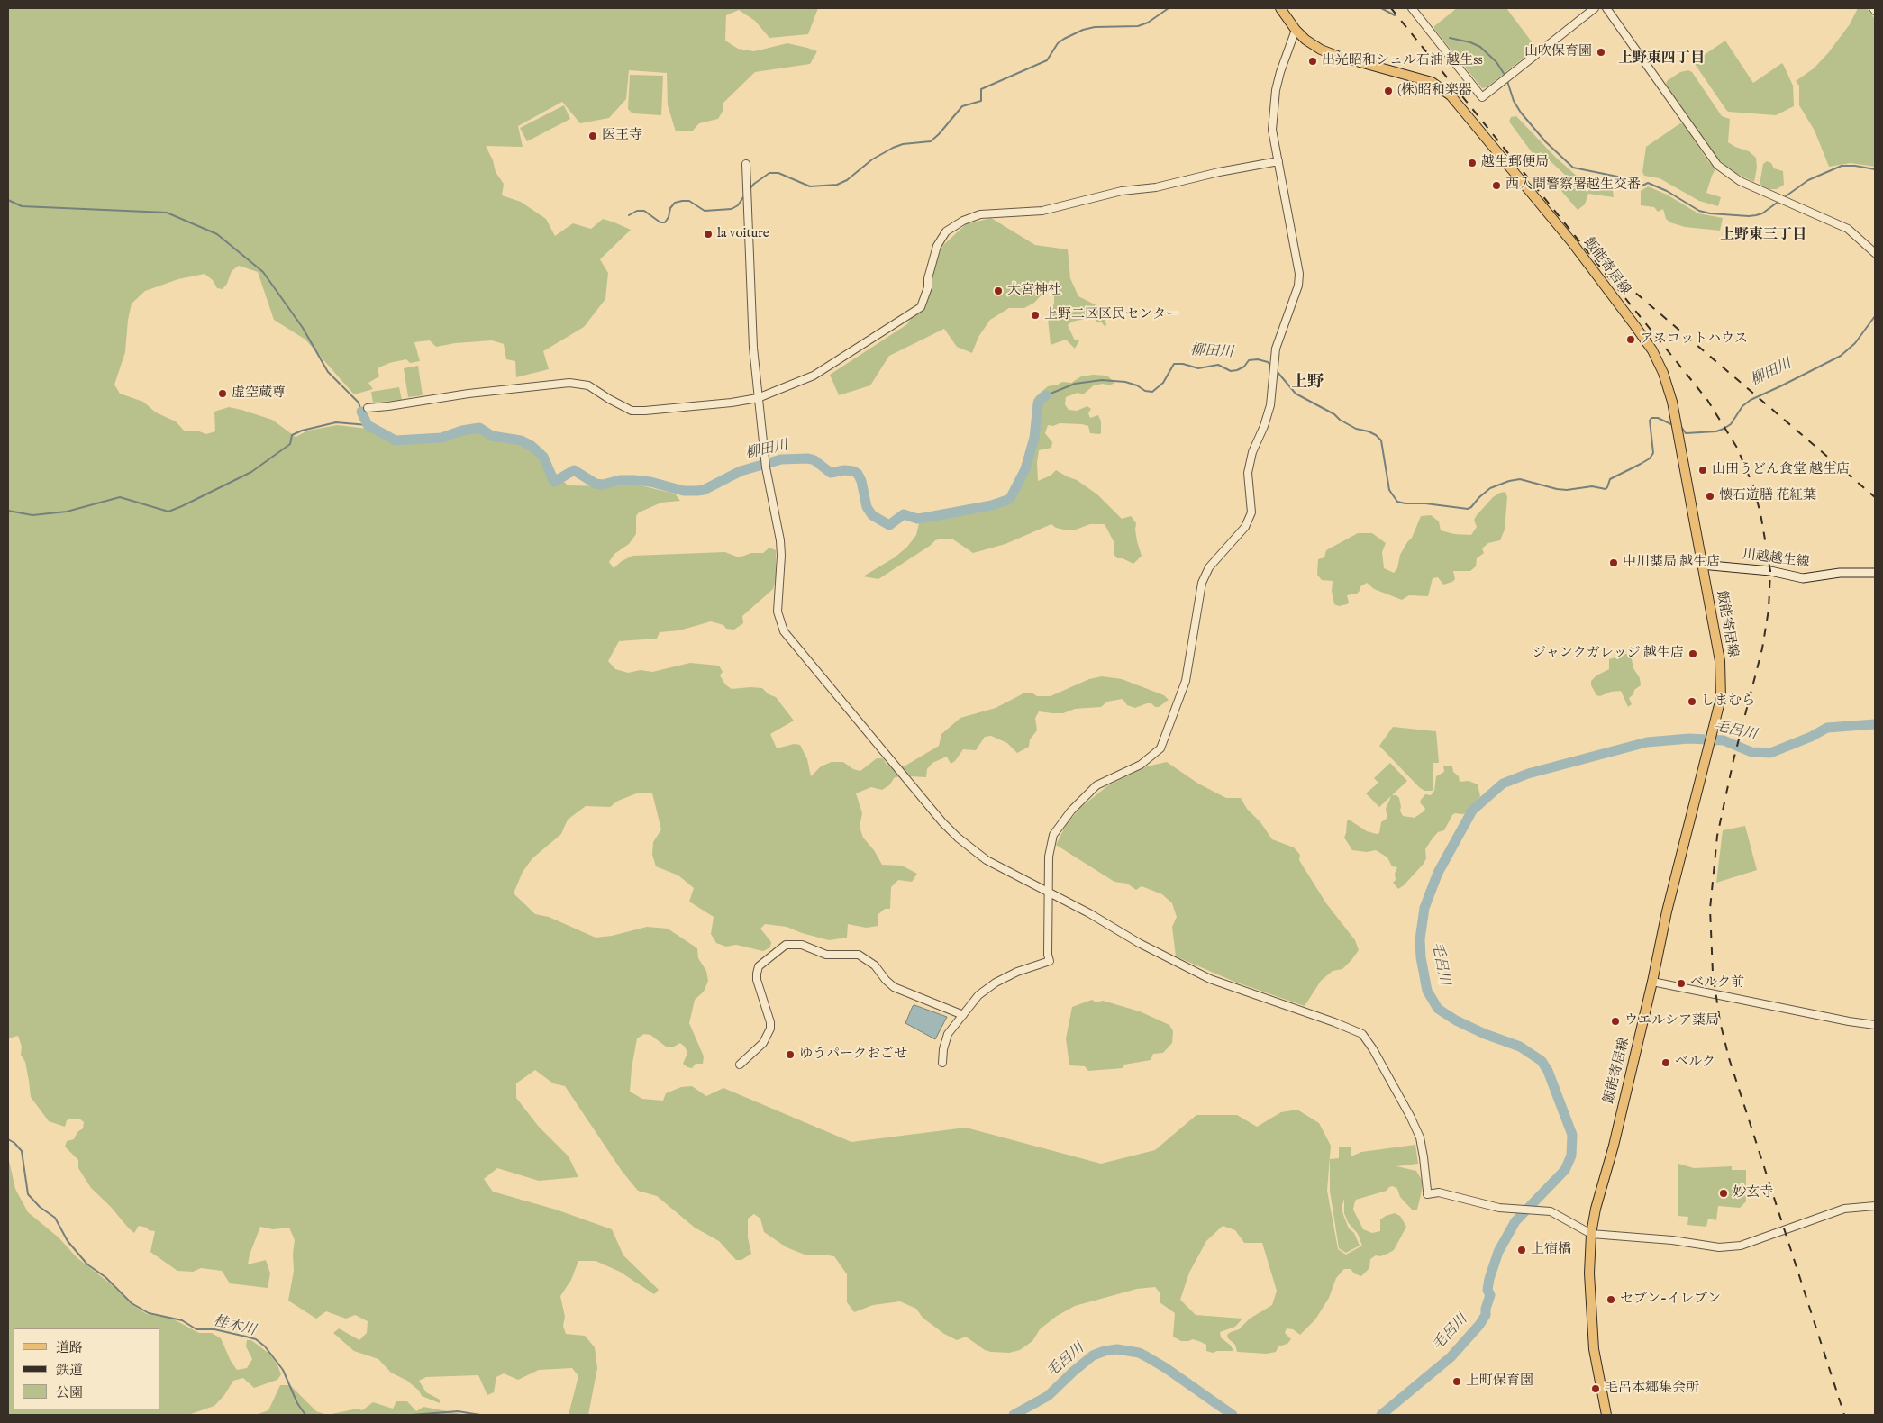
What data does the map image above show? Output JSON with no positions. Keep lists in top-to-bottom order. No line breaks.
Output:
{"streets":{"main road":["飯能寄居線","川越越生線"]},"crossings":[["飯能寄居線","川越越生線"]],"districts":["上野東四丁目","上野東三丁目","上野"],"water":["柳田川","毛呂川","桂木川"],"places":["山吹保育園","出光昭和シェル石油 越生ss","(株)昭和楽器","医王寺","越生郵便局","西入間警察署越生交番","la voiture","大宮神社","上野二区区民センター","アスコットハウス","虚空蔵尊","山田うどん食堂 越生店","懐石遊膳 花紅葉","中川薬局 越生店","ジャンクガレッジ 越生店","しまむら","ベルク前","ウエルシア薬局","ゆうパークおごせ","ベルク","妙玄寺","上宿橋","セブン-イレブン","上町保育園","毛呂本郷集会所"],"legend":["道路","鉄道","公園"]}
